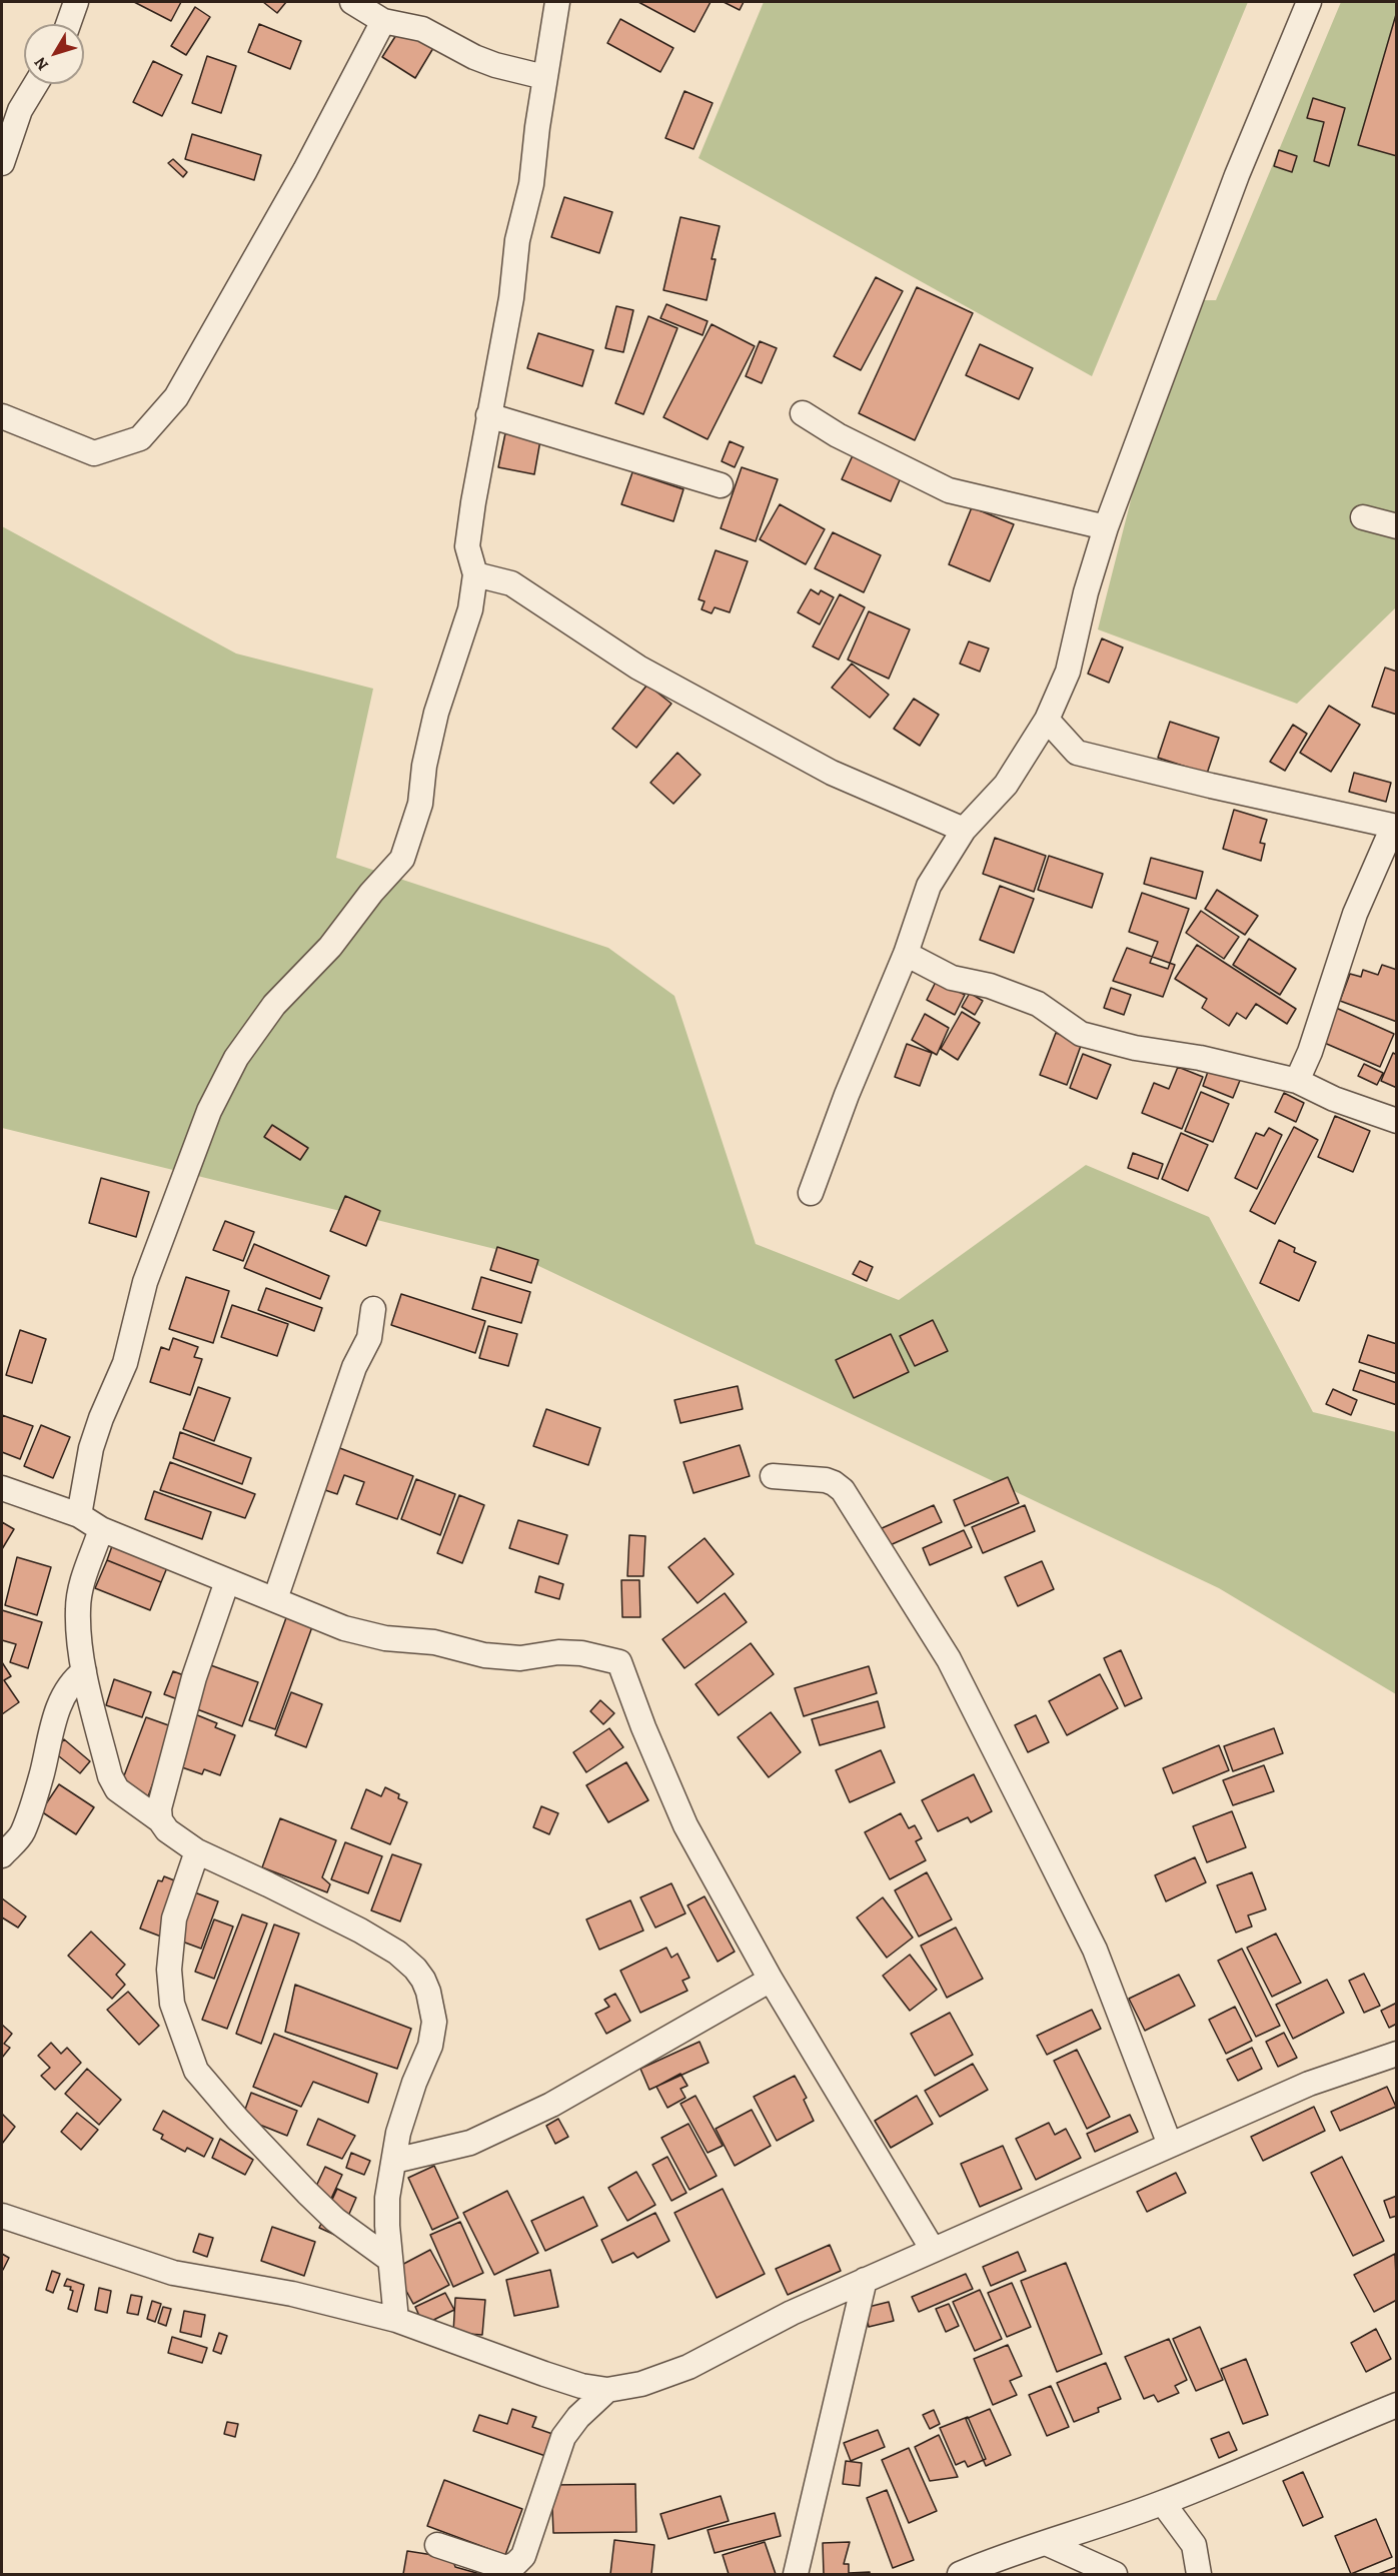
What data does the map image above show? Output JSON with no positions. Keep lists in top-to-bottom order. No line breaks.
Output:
{"north":"bottom left"}
